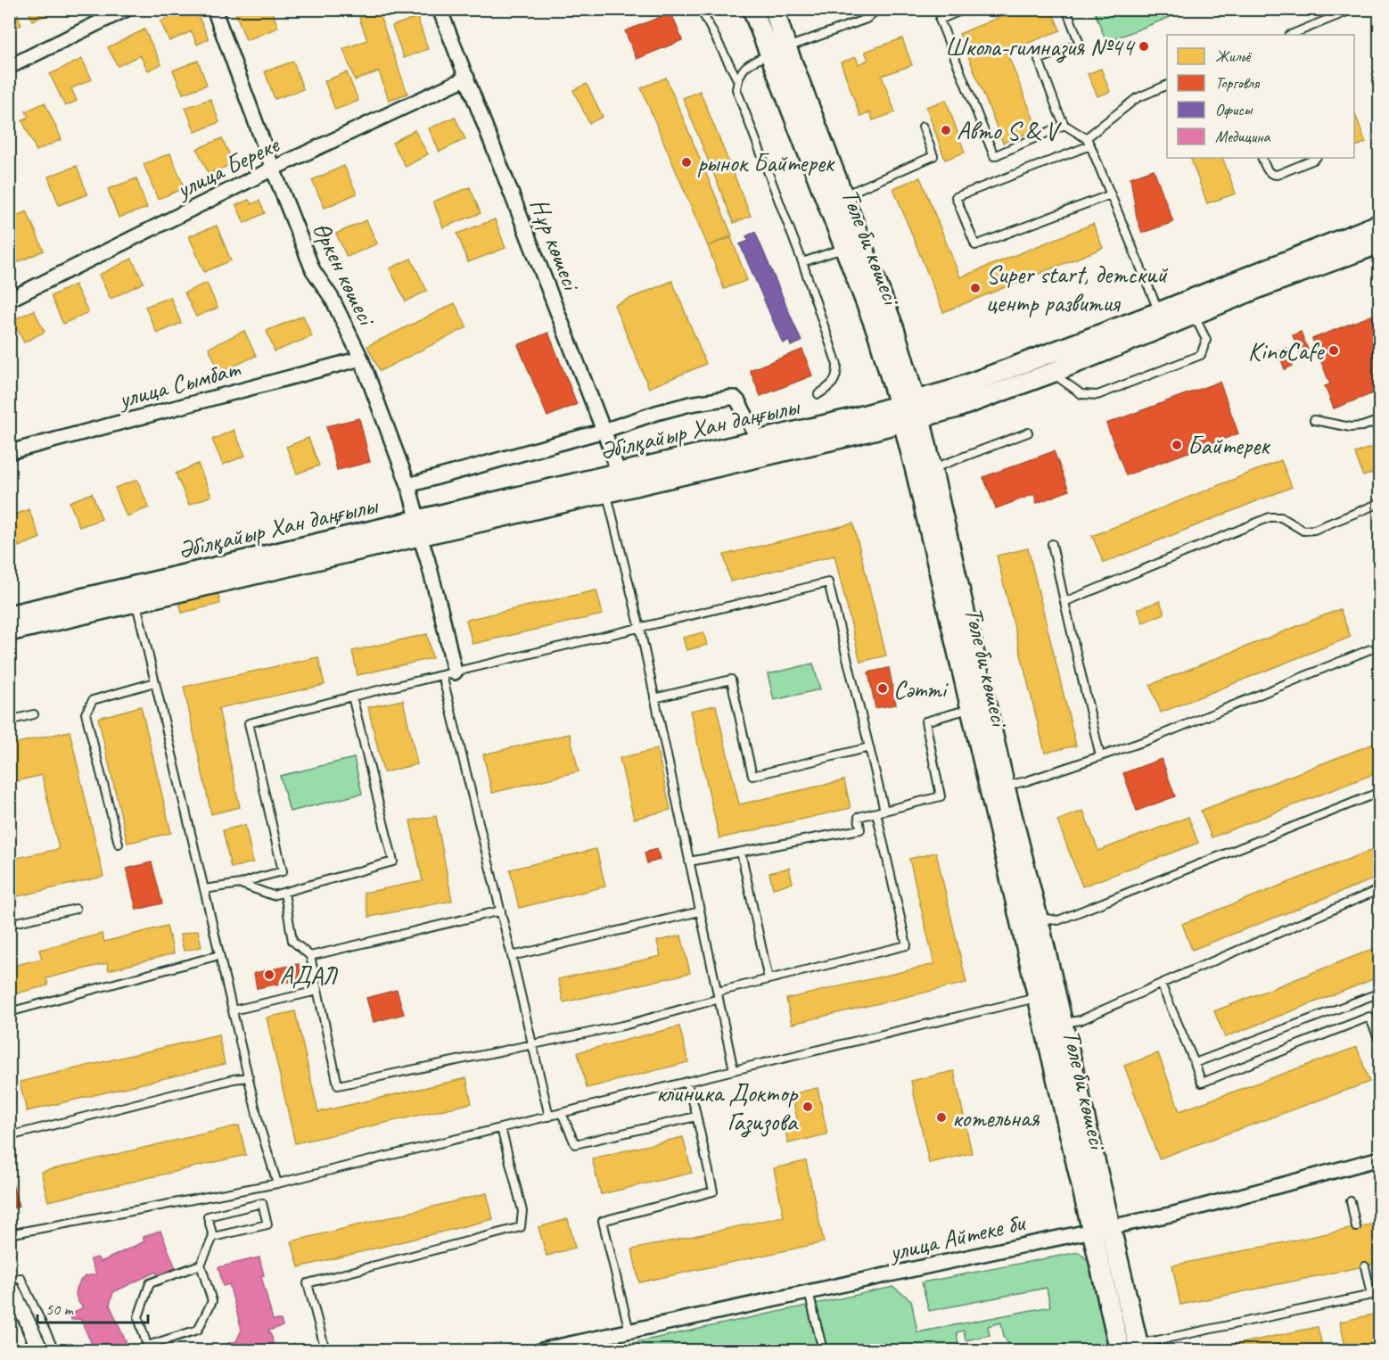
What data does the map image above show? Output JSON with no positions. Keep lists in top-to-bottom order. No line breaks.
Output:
{"streets":{"main road":["Төле би көшесі","Әбілқайыр Хан даңғылы"],"street":["улица Береке","Нұр көшесі","Өркен көшесі","улица Сымбат","улица Айтеке би"]},"crossings":[["улица Береке","Нұр көшесі"],["улица Береке","Өркен көшесі"],["Нұр көшесі","Әбілқайыр Хан даңғылы"],["Төле би көшесі","Әбілқайыр Хан даңғылы"],["Төле би көшесі","улица Айтеке би"],["Өркен көшесі","улица Сымбат"],["Өркен көшесі","Әбілқайыр Хан даңғылы"]],"places":["Школа-гимназия №44","Авто S & V","рынок Байтерек","Super start, детский центр развития","KinoCafe","Байтерек","Cәтті","АДАЛ","клиника Доктор Газизова","котельная"],"legend":["Жильё","Торговля","Офисы","Медицина"],"scale_bar":"50 m"}
